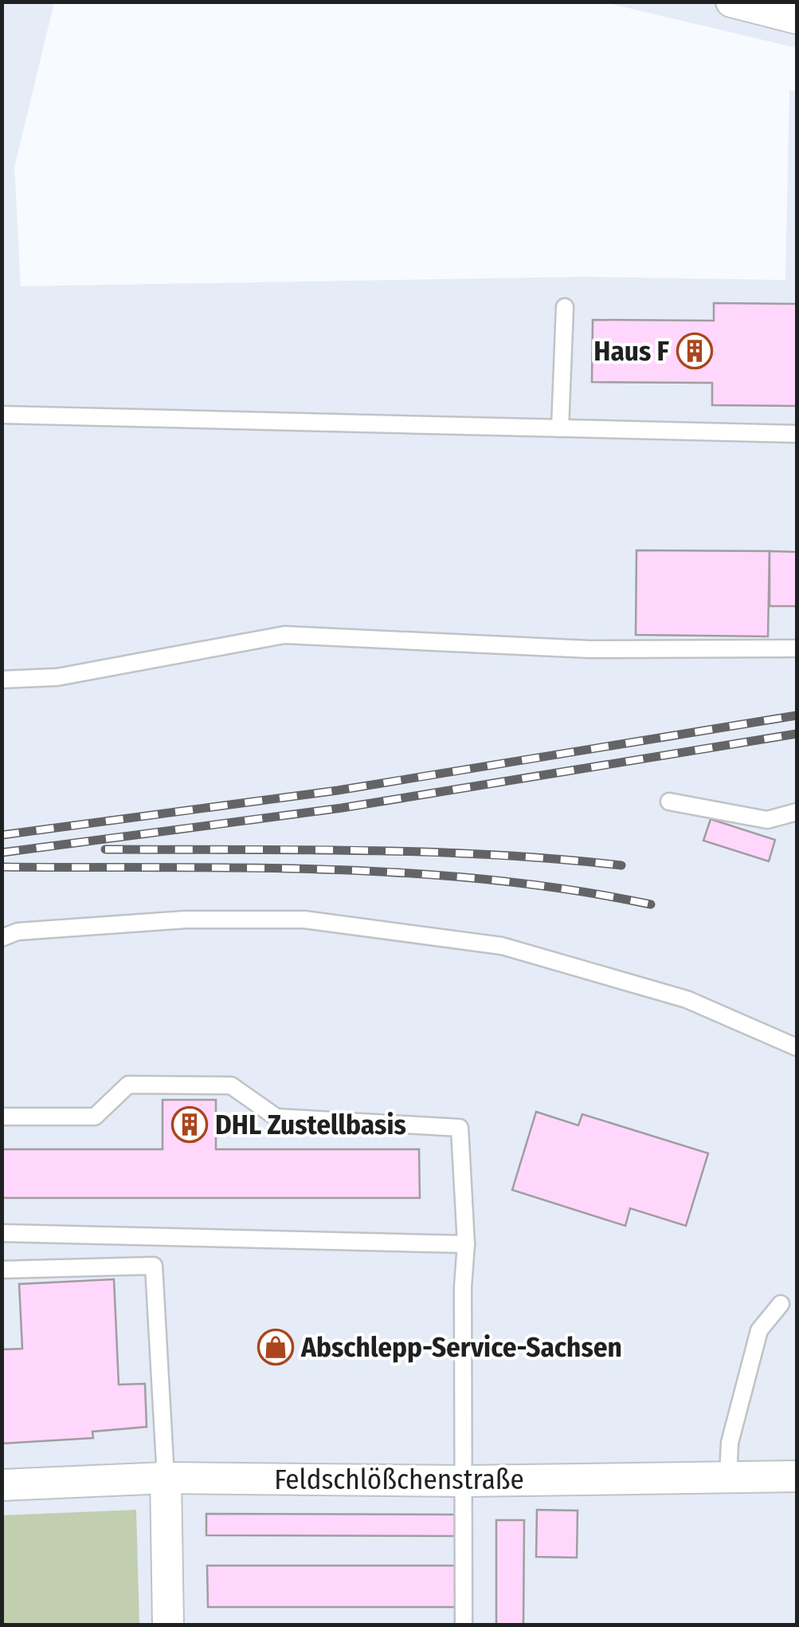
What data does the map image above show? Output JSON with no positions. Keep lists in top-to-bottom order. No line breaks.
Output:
{"streets":{"street":["Feldschlößchenstraße"]},"places":{"building":["Haus F","DHL Zustellbasis"],"shop":["Abschlepp-Service-Sachsen"]}}
